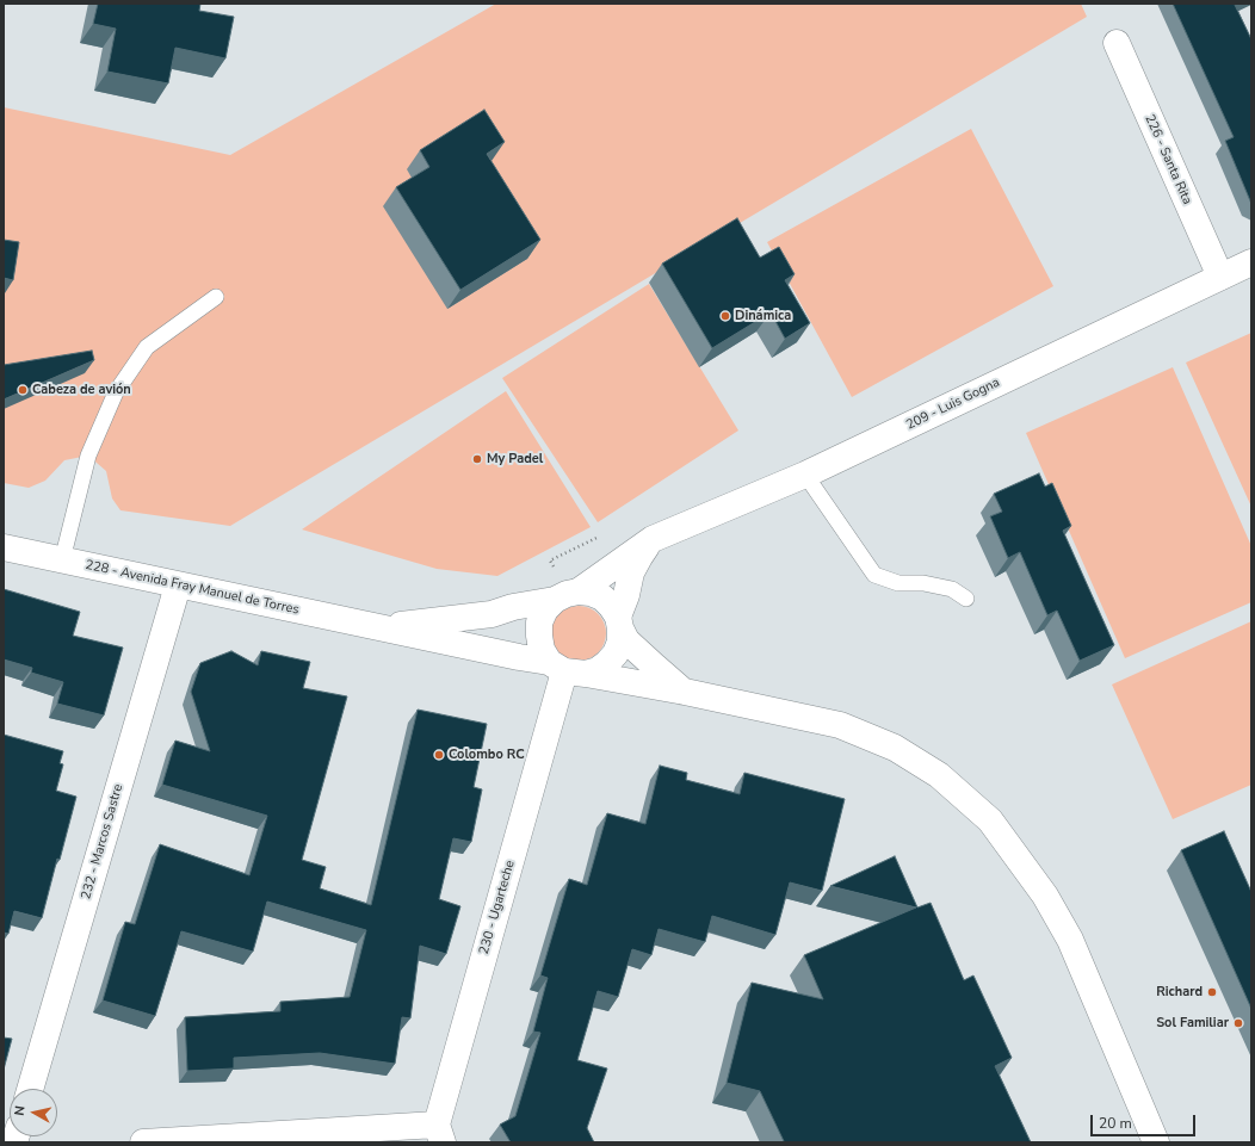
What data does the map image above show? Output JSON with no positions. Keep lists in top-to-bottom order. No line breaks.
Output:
{"streets":{"street":["226 - Santa Rita","209 - Luis Gogna","228 - Avenida Fray Manuel de Torres","232 - Marcos Sastre","230 - Ugarteche"]},"crossings":[["226 - Santa Rita","209 - Luis Gogna"],["209 - Luis Gogna","228 - Avenida Fray Manuel de Torres"],["209 - Luis Gogna","230 - Ugarteche"],["228 - Avenida Fray Manuel de Torres","232 - Marcos Sastre"],["228 - Avenida Fray Manuel de Torres","230 - Ugarteche"]],"places":["Dinámica","Cabeza de avión","My Padel","Colombo RC","Richard","Sol Familiar"],"scale_bar":"20 m","north":"left"}
